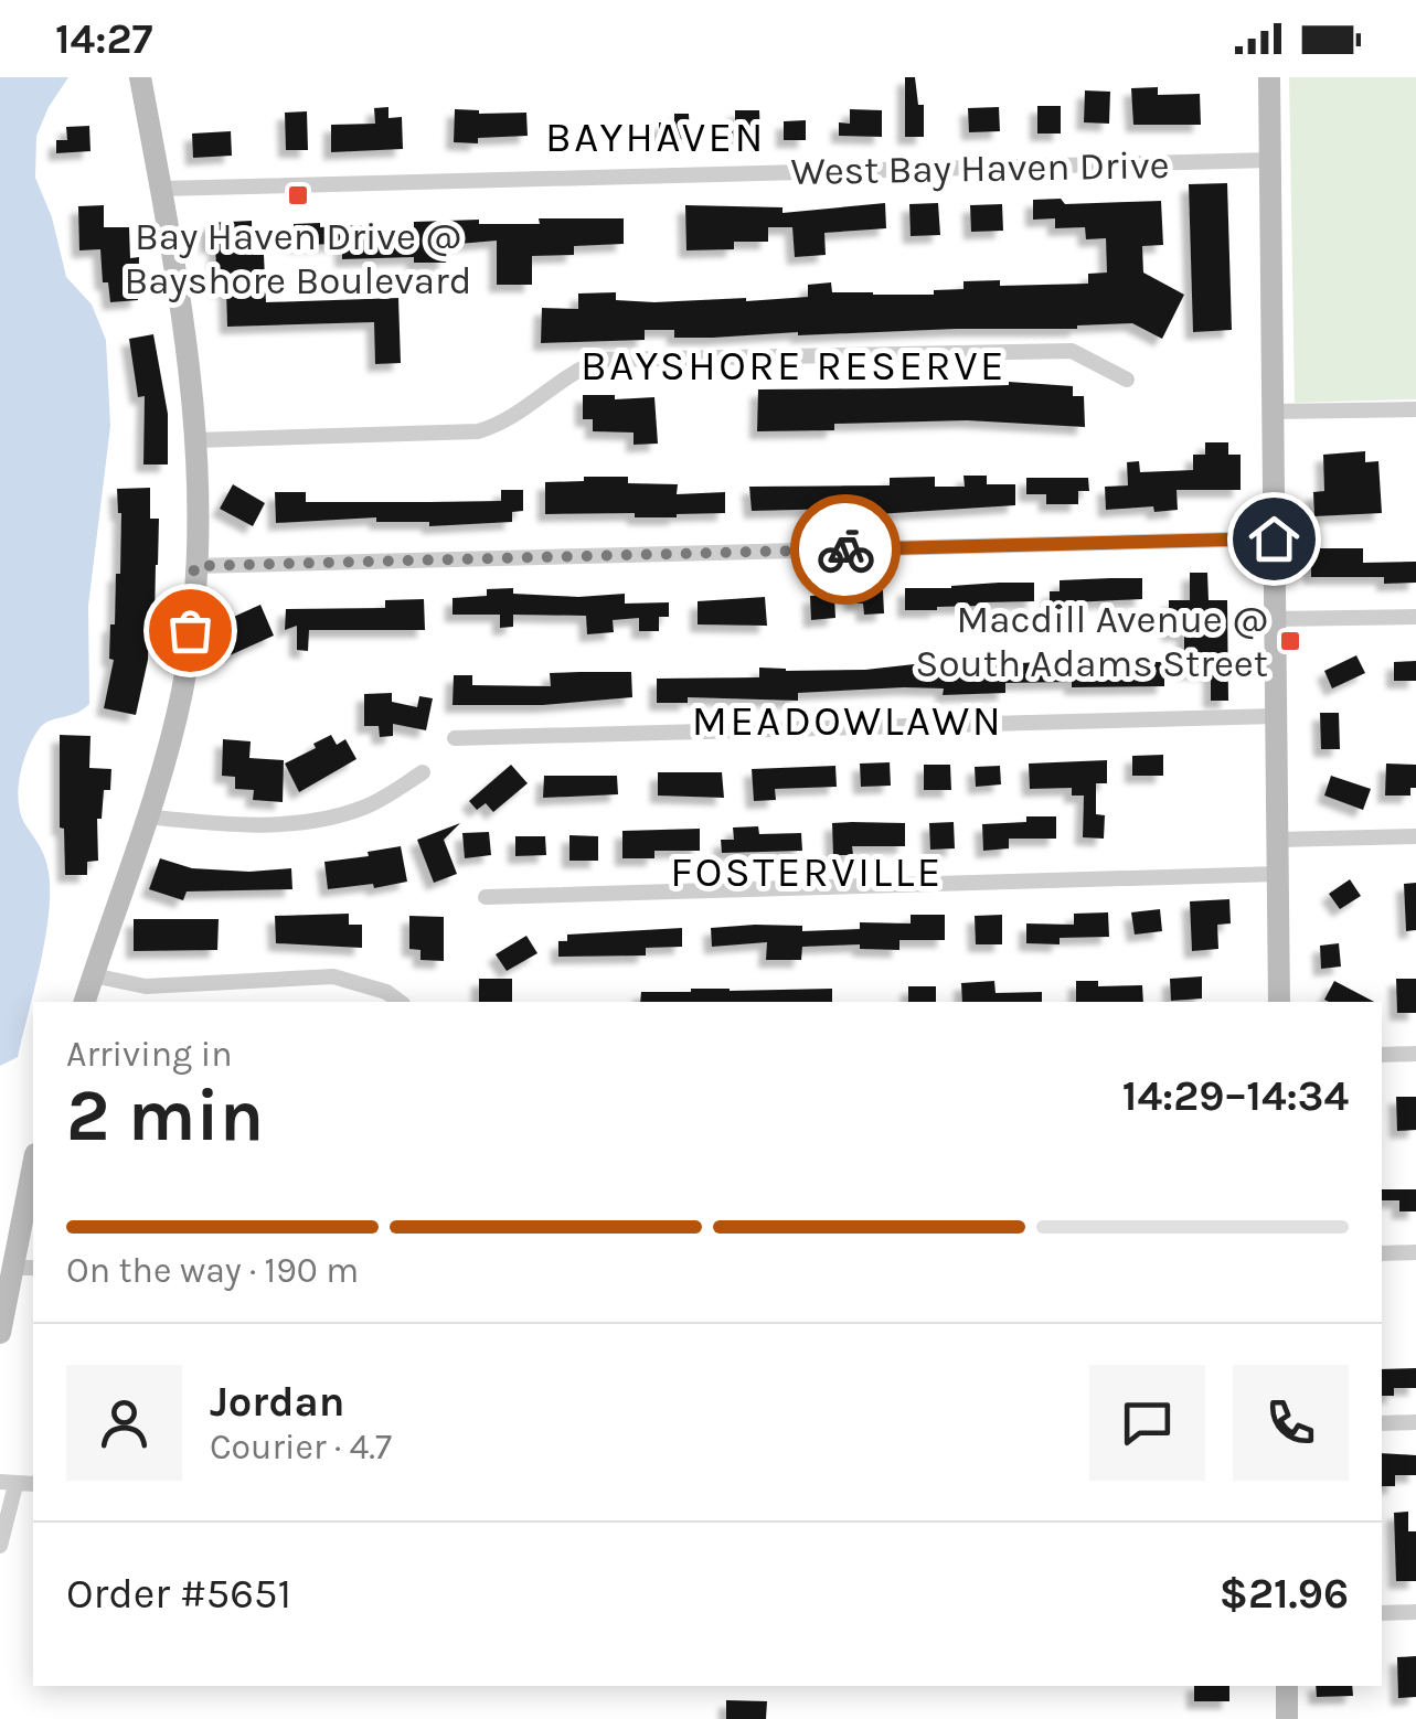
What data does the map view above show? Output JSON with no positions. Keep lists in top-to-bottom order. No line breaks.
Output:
{"streets":{"street":["West Bay Haven Drive"]},"districts":["BAYHAVEN","BAYSHORE RESERVE","MEADOWLAWN","FOSTERVILLE"],"places":{"transit":["Bay Haven Drive @ Bayshore Boulevard","Macdill Avenue @ South Adams Street"]},"page":{"status":"14:27","heading":["2 min","Arriving in","14:29–14:34"],"panel":["Jordan","Courier · 4.7","Order #5651","$21.96"],"bar":"On the way · 190 m"}}
